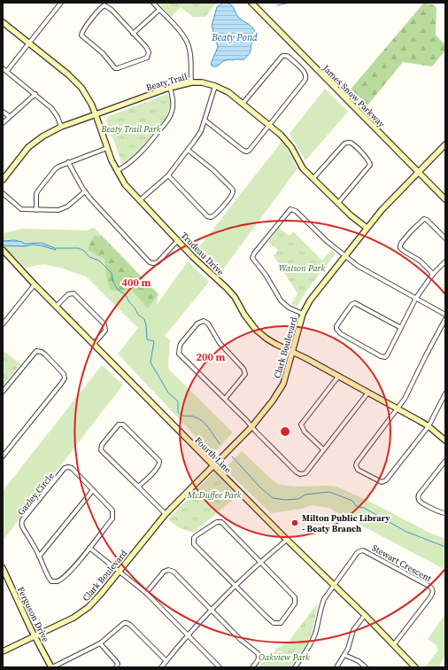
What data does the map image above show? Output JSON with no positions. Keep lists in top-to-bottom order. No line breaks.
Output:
{"streets":{"street":["Beaty Trail","James Snow Parkway","Trudeau Drive","Clark Boulevard","Fourth Line","Gazley Circle","Stewart Crescent","Ferguson Drive"]},"crossings":[["Beaty Trail","Trudeau Drive"],["Beaty Trail","Clark Boulevard"],["James Snow Parkway","Clark Boulevard"],["Trudeau Drive","Clark Boulevard"],["Clark Boulevard","Fourth Line"],["Clark Boulevard","Ferguson Drive"],["Fourth Line","Stewart Crescent"]],"water":["Beaty Pond"],"parks":["Beaty Trail Park","Watson Park","McDuffee Park","Oakview Park"],"places":["Milton Public Library - Beaty Branch"],"rings":["400 m","200 m"]}
